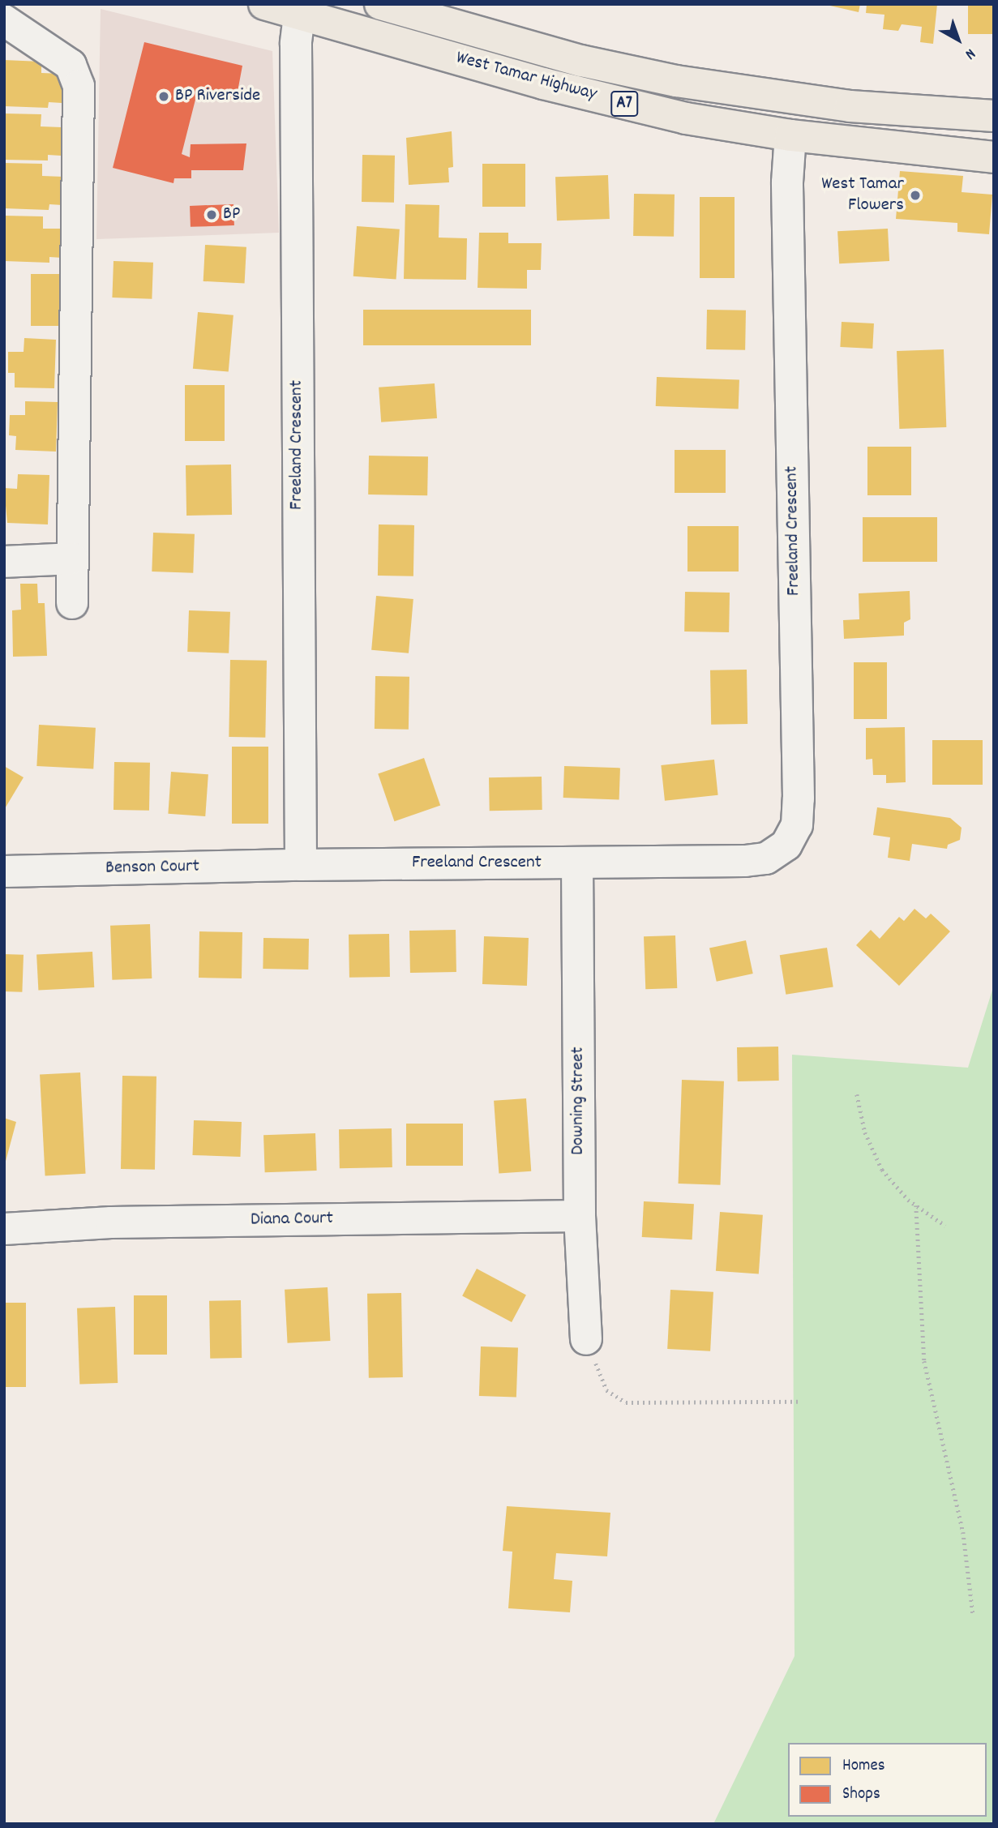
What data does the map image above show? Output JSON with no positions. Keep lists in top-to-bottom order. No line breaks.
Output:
{"streets":{"highway":["West Tamar Highway","A7"],"street":["Freeland Crescent","Benson Court","Downing Street","Diana Court"]},"crossings":[["West Tamar Highway","Freeland Crescent"],["Freeland Crescent","Benson Court"],["Freeland Crescent","Downing Street"],["Downing Street","Diana Court"]],"places":["BP Riverside","West Tamar Flowers","BP"],"legend":["Homes","Shops"],"north":"bottom right"}
